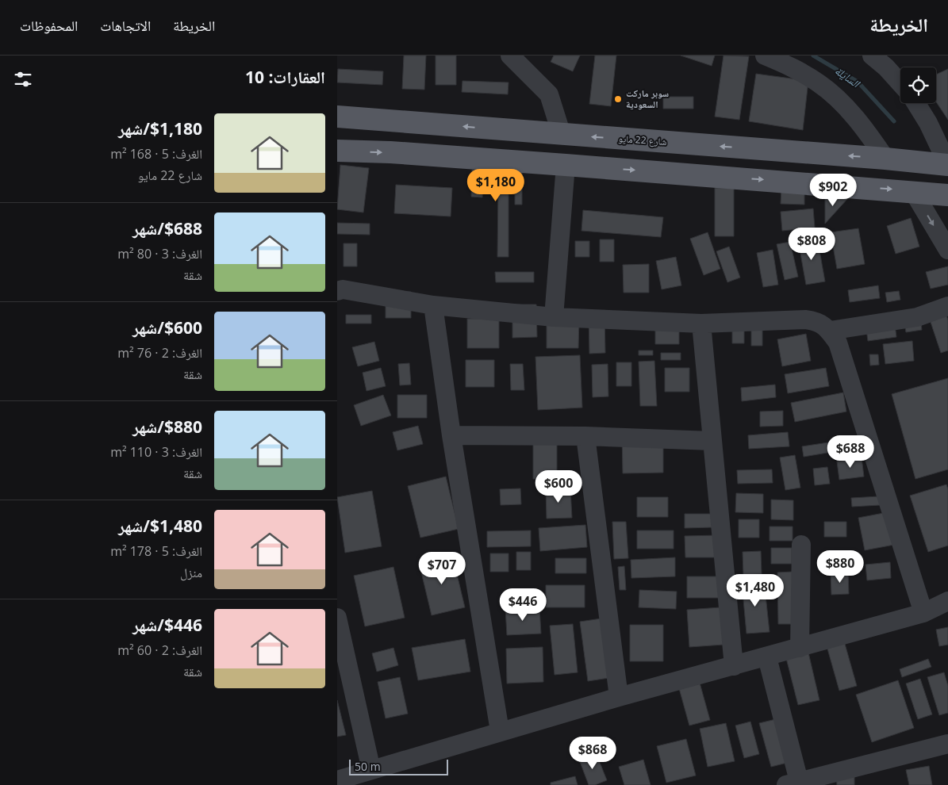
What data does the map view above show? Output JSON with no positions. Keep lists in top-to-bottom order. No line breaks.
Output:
{"streets":{"main road":["شارع 22 مايو"]},"water":["السايلة"],"places":["سوبر ماركت السعودية"],"scale_bar":"50 m","page":{"header":"الخريطة","nav":["الخريطة","الاتجاهات","المحفوظات"],"heading":"العقارات: 10","list":[{"name":"$1,180/شهر","note":"الغرف: 5 · 168 m² · شارع 22 مايو"},{"name":"$688/شهر","note":"الغرف: 3 · 80 m² · شقة"},{"name":"$600/شهر","note":"الغرف: 2 · 76 m² · شقة"},{"name":"$880/شهر","note":"الغرف: 3 · 110 m² · شقة"},{"name":"$1,480/شهر","note":"الغرف: 5 · 178 m² · منزل"},{"name":"$446/شهر","note":"الغرف: 2 · 60 m² · شقة"}],"price":["$1,180","$902","$808","$688","$600","$880","$707","$1,480","$446","$868"],"scale":"50 m"}}
